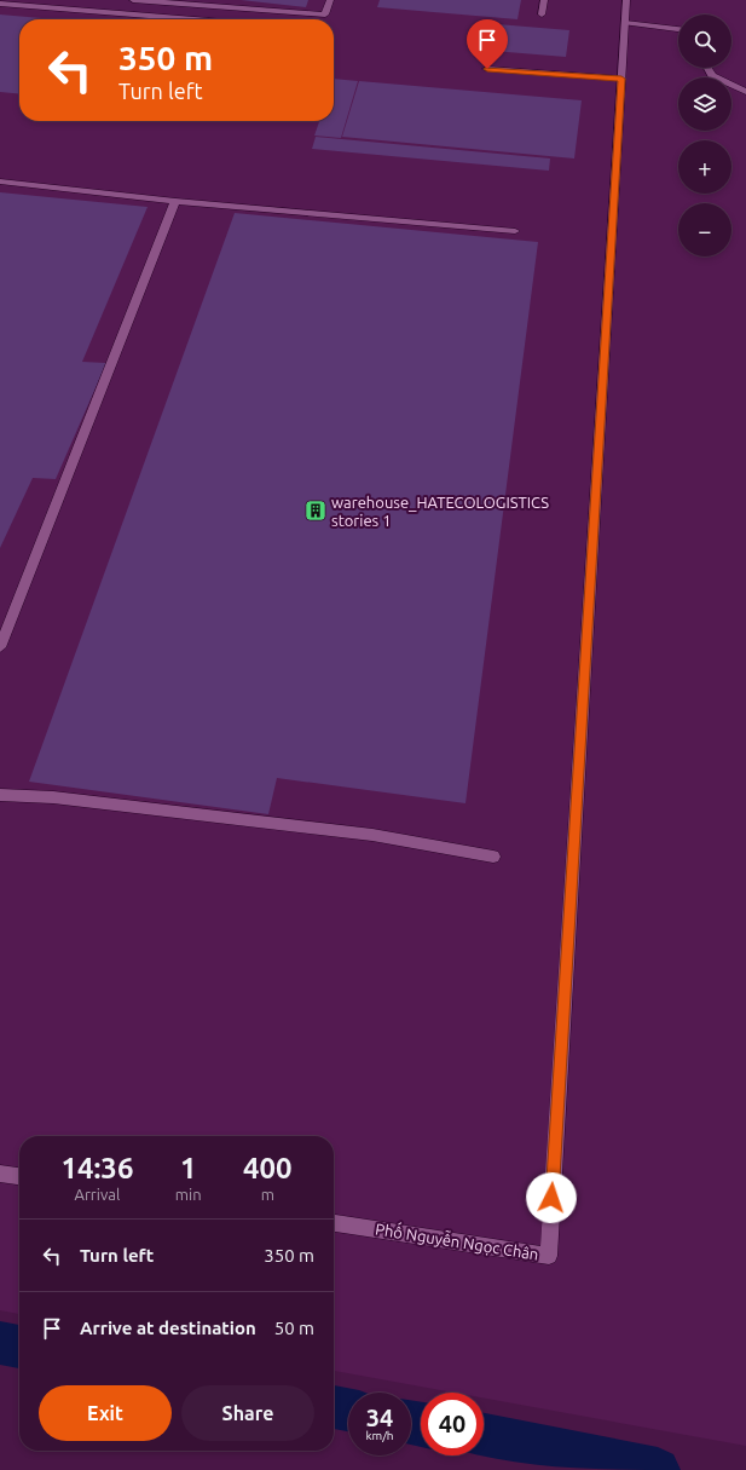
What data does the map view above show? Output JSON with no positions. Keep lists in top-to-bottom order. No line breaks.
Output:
{"streets":{"street":["Phố Nguyễn Ngọc Chân"]},"places":{"building":["warehouse_HATECOLOGISTICS stories 1"]},"page":{"map_buttons":["+","−"],"turn":["350 m","Turn left"],"eta":["14:36","Arrival","1","min","400","m"],"list":[{"name":"Turn left","value":"350 m"},{"name":"Arrive at destination","value":"50 m"}],"buttons":["Exit","Share"],"speed":"34 km/h","limit":"40"}}
